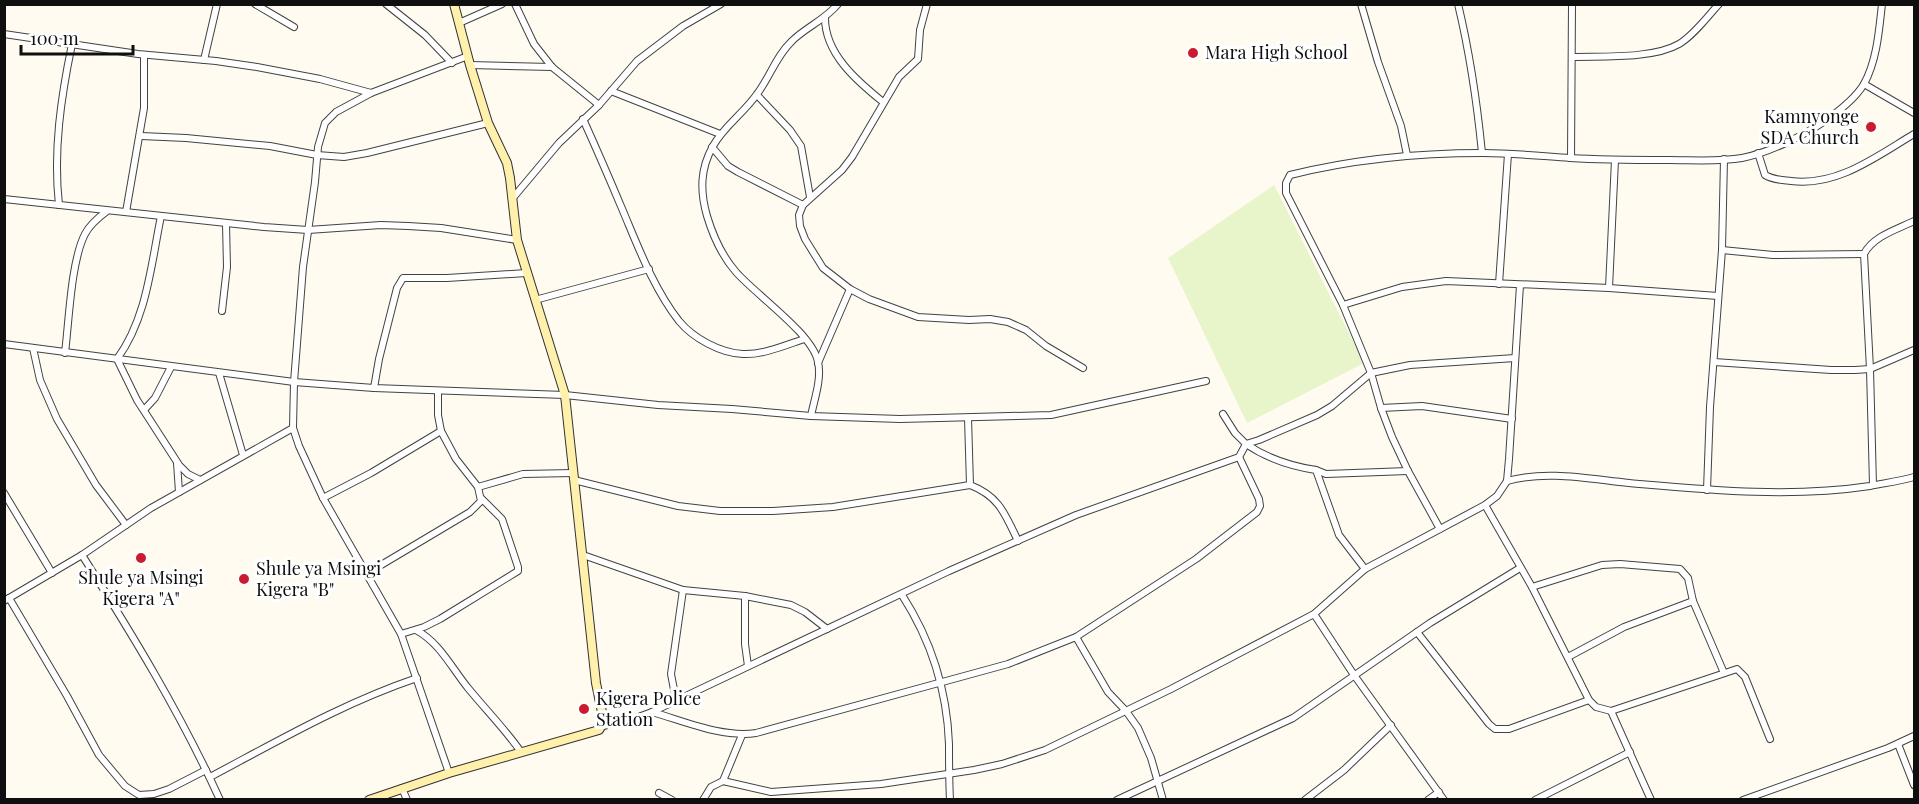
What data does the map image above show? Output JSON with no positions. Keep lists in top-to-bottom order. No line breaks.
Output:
{"places":["Mara High School","Kamnyonge SDA Church","Shule ya Msingi Kigera \"A\"","Shule ya Msingi Kigera \"B\"","Kigera Police Station"],"scale_bar":"100 m"}
